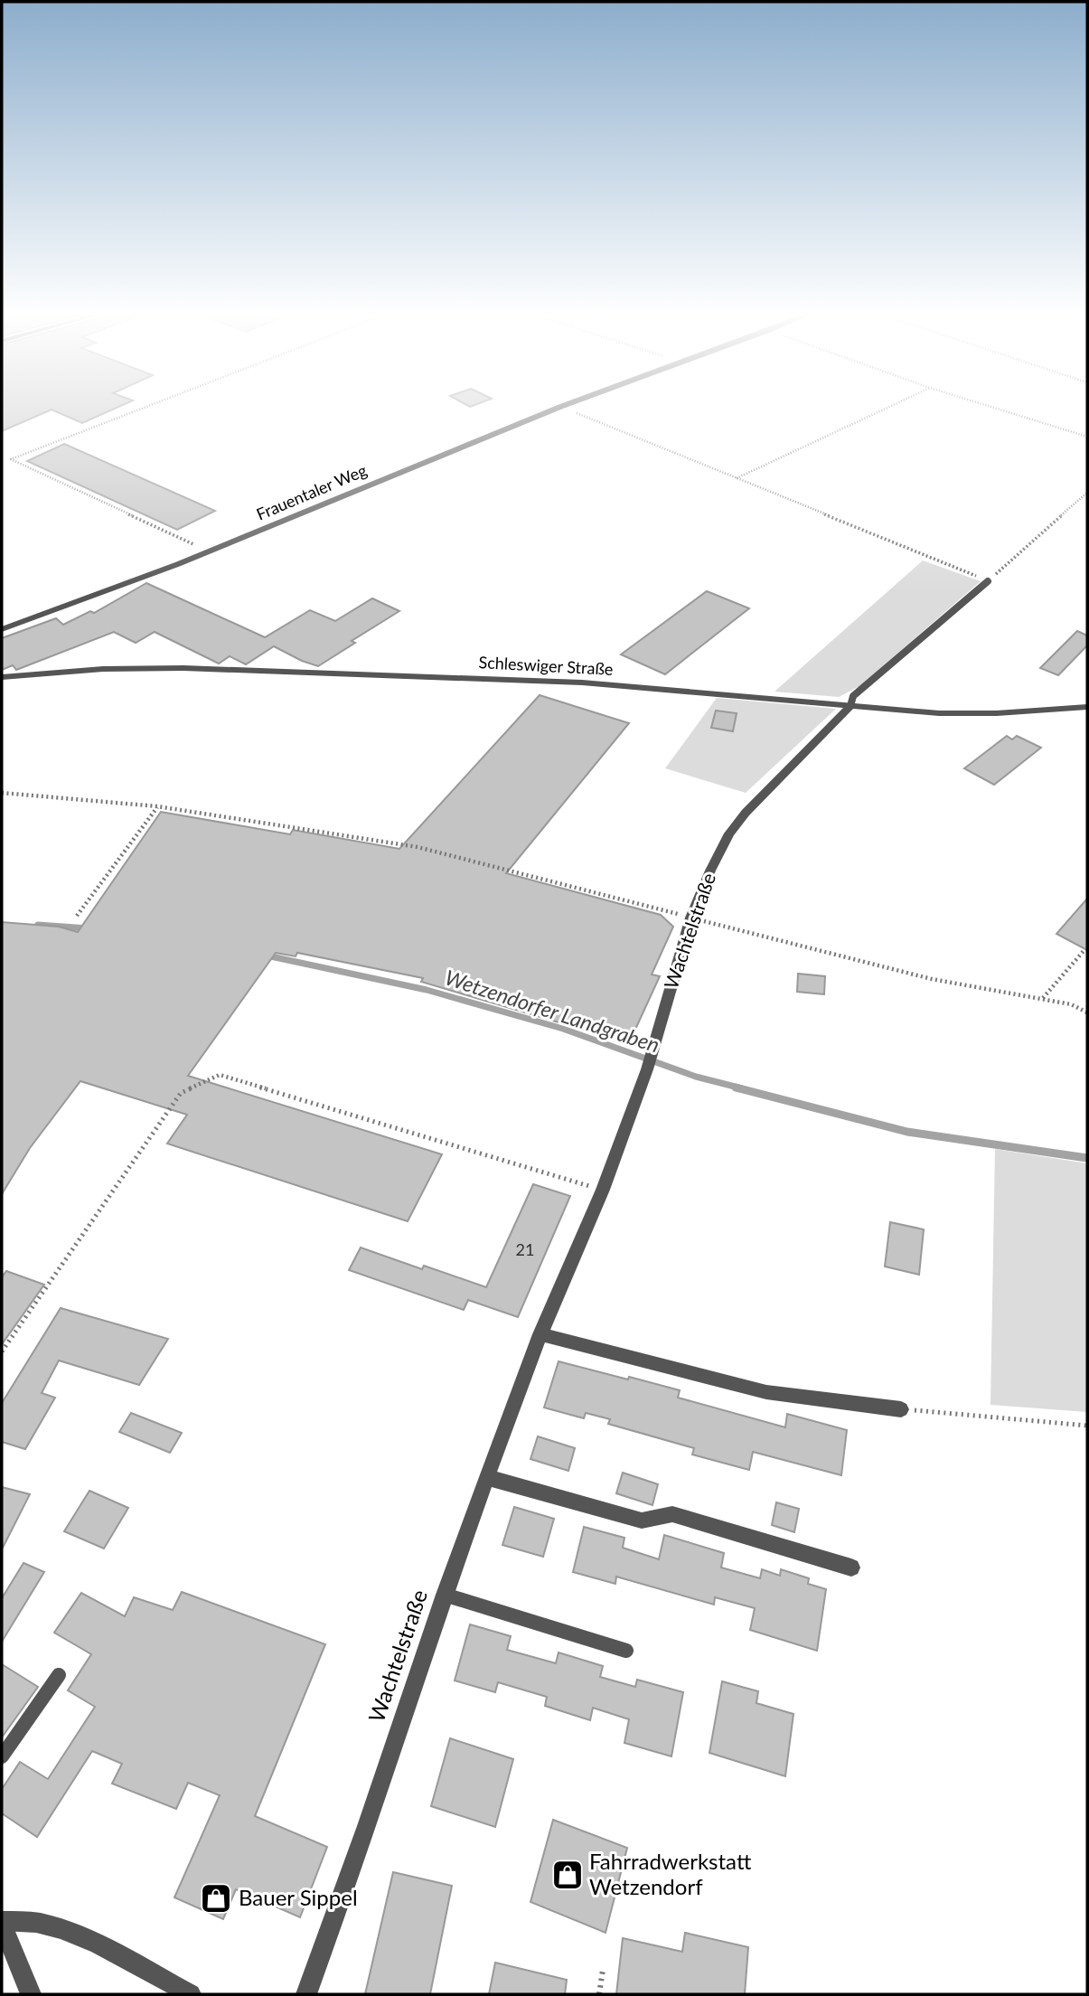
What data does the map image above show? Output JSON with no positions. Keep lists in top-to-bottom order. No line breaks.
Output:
{"streets":{"street":["Frauentaler Weg","Schleswiger Straße","Wachtelstraße"]},"crossings":[["Schleswiger Straße","Wachtelstraße"]],"water":["Wetzendorfer Landgraben"],"places":{"shop":["Fahrradwerkstatt Wetzendorf","Bauer Sippel"]},"house_numbers":["21"]}
